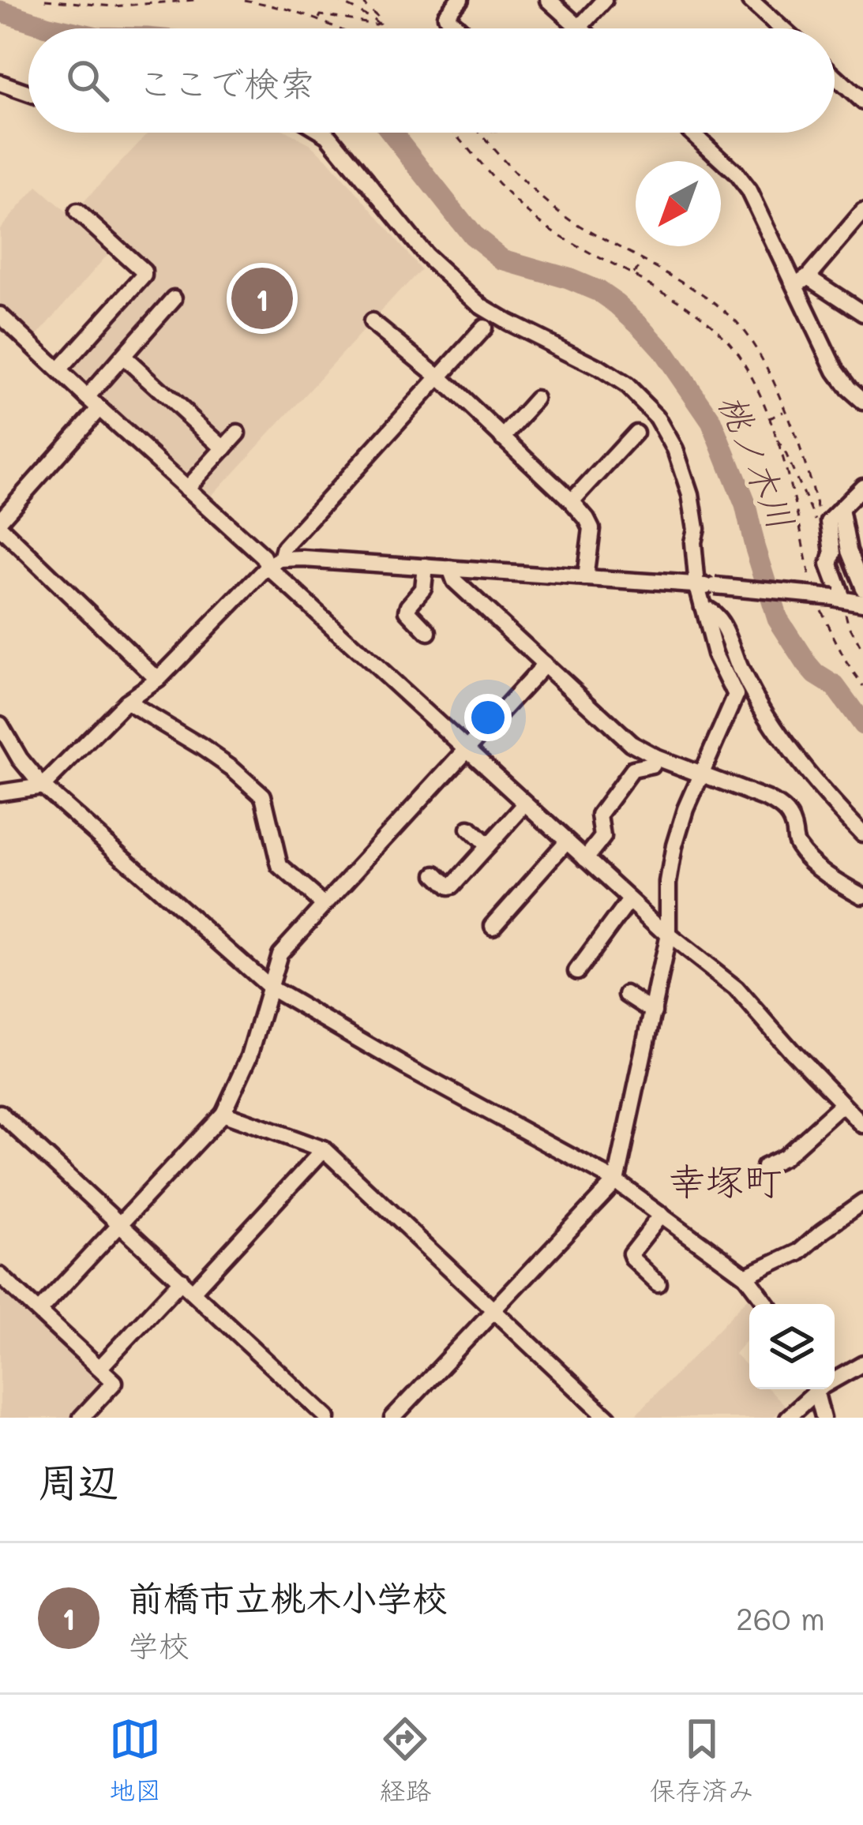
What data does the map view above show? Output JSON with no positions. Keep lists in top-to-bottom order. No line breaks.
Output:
{"districts":["幸塚町"],"water":["桃ノ木川"],"north":"bottom left","page":{"search":"ここで検索","pins":"1","heading":"周辺","list":[{"mark":"1","name":"前橋市立桃木小学校","note":"学校","value":"260 m"}],"nav":["地図","経路","保存済み"]}}
